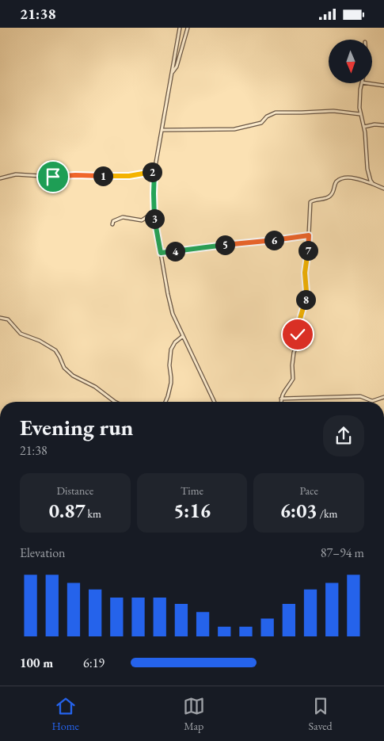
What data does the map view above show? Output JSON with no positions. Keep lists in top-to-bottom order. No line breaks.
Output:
{"north":"bottom","page":{"status":"21:38","pins":["2","1","3","6","5","7","4","8"],"heading":["Evening run","21:38"],"stats":[["Distance","0.87 km"],["Time","5:16"],["Pace","6:03 /km"]],"chart":["Elevation","87–94 m"],"list":[{"name":"100 m","note":"6:19"}],"tabs":["Home","Map","Saved"]}}
